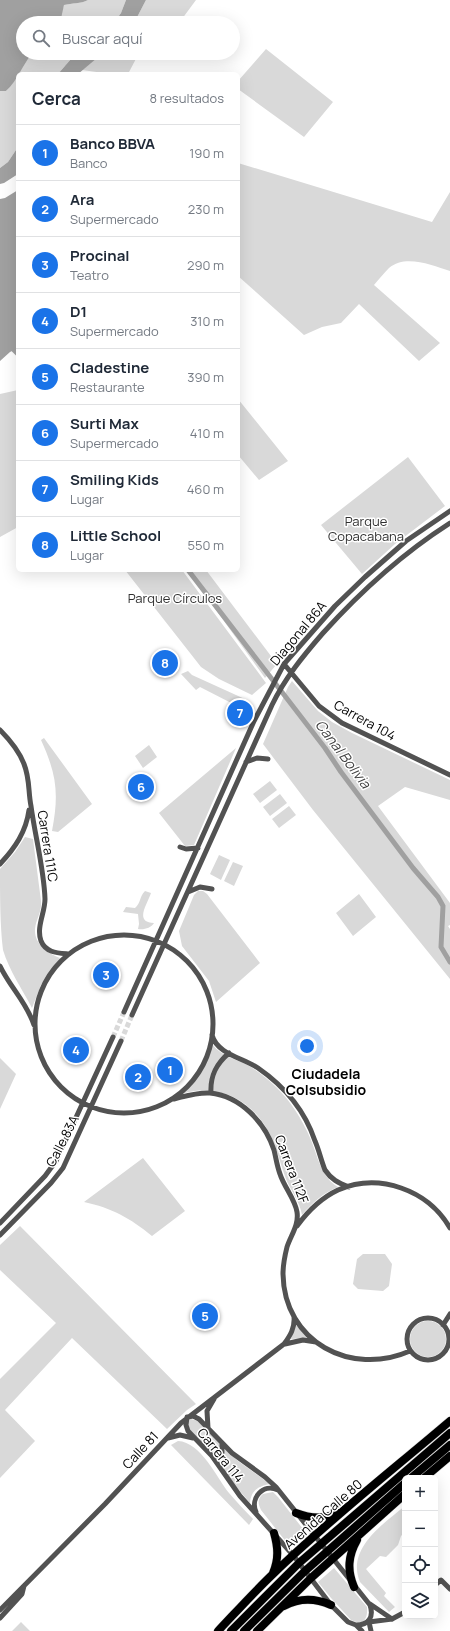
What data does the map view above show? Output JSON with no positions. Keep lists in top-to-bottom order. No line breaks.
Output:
{"streets":{"highway":["Avenida Calle 80"],"street":["Diagonal 86A","Carrera 104","Carrera 111C","Calle 83A","Carrera 112F","Calle 81","Carrera 114"]},"crossings":[["Diagonal 86A","Carrera 104"],["Carrera 112F","Calle 81"],["Calle 81","Carrera 114"],["Carrera 114","Avenida Calle 80"]],"districts":["Ciudadela Colsubsidio"],"water":["Canal Bolivia"],"parks":["Parque Copacabana","Parque Círculos"],"page":{"search":"Buscar aquí","heading":["Cerca","8 resultados"],"list":[{"mark":"1","name":"Banco BBVA","note":"Banco","value":"190 m"},{"mark":"2","name":"Ara","note":"Supermercado","value":"230 m"},{"mark":"3","name":"Procinal","note":"Teatro","value":"290 m"},{"mark":"4","name":"D1","note":"Supermercado","value":"310 m"},{"mark":"5","name":"Cladestine","note":"Restaurante","value":"390 m"},{"mark":"6","name":"Surti Max","note":"Supermercado","value":"410 m"},{"mark":"7","name":"Smiling Kids","note":"Lugar","value":"460 m"},{"mark":"8","name":"Little School","note":"Lugar","value":"550 m"}],"pins":["8","7","6","3","4","1","2","5"],"map_buttons":["+","−"]}}
